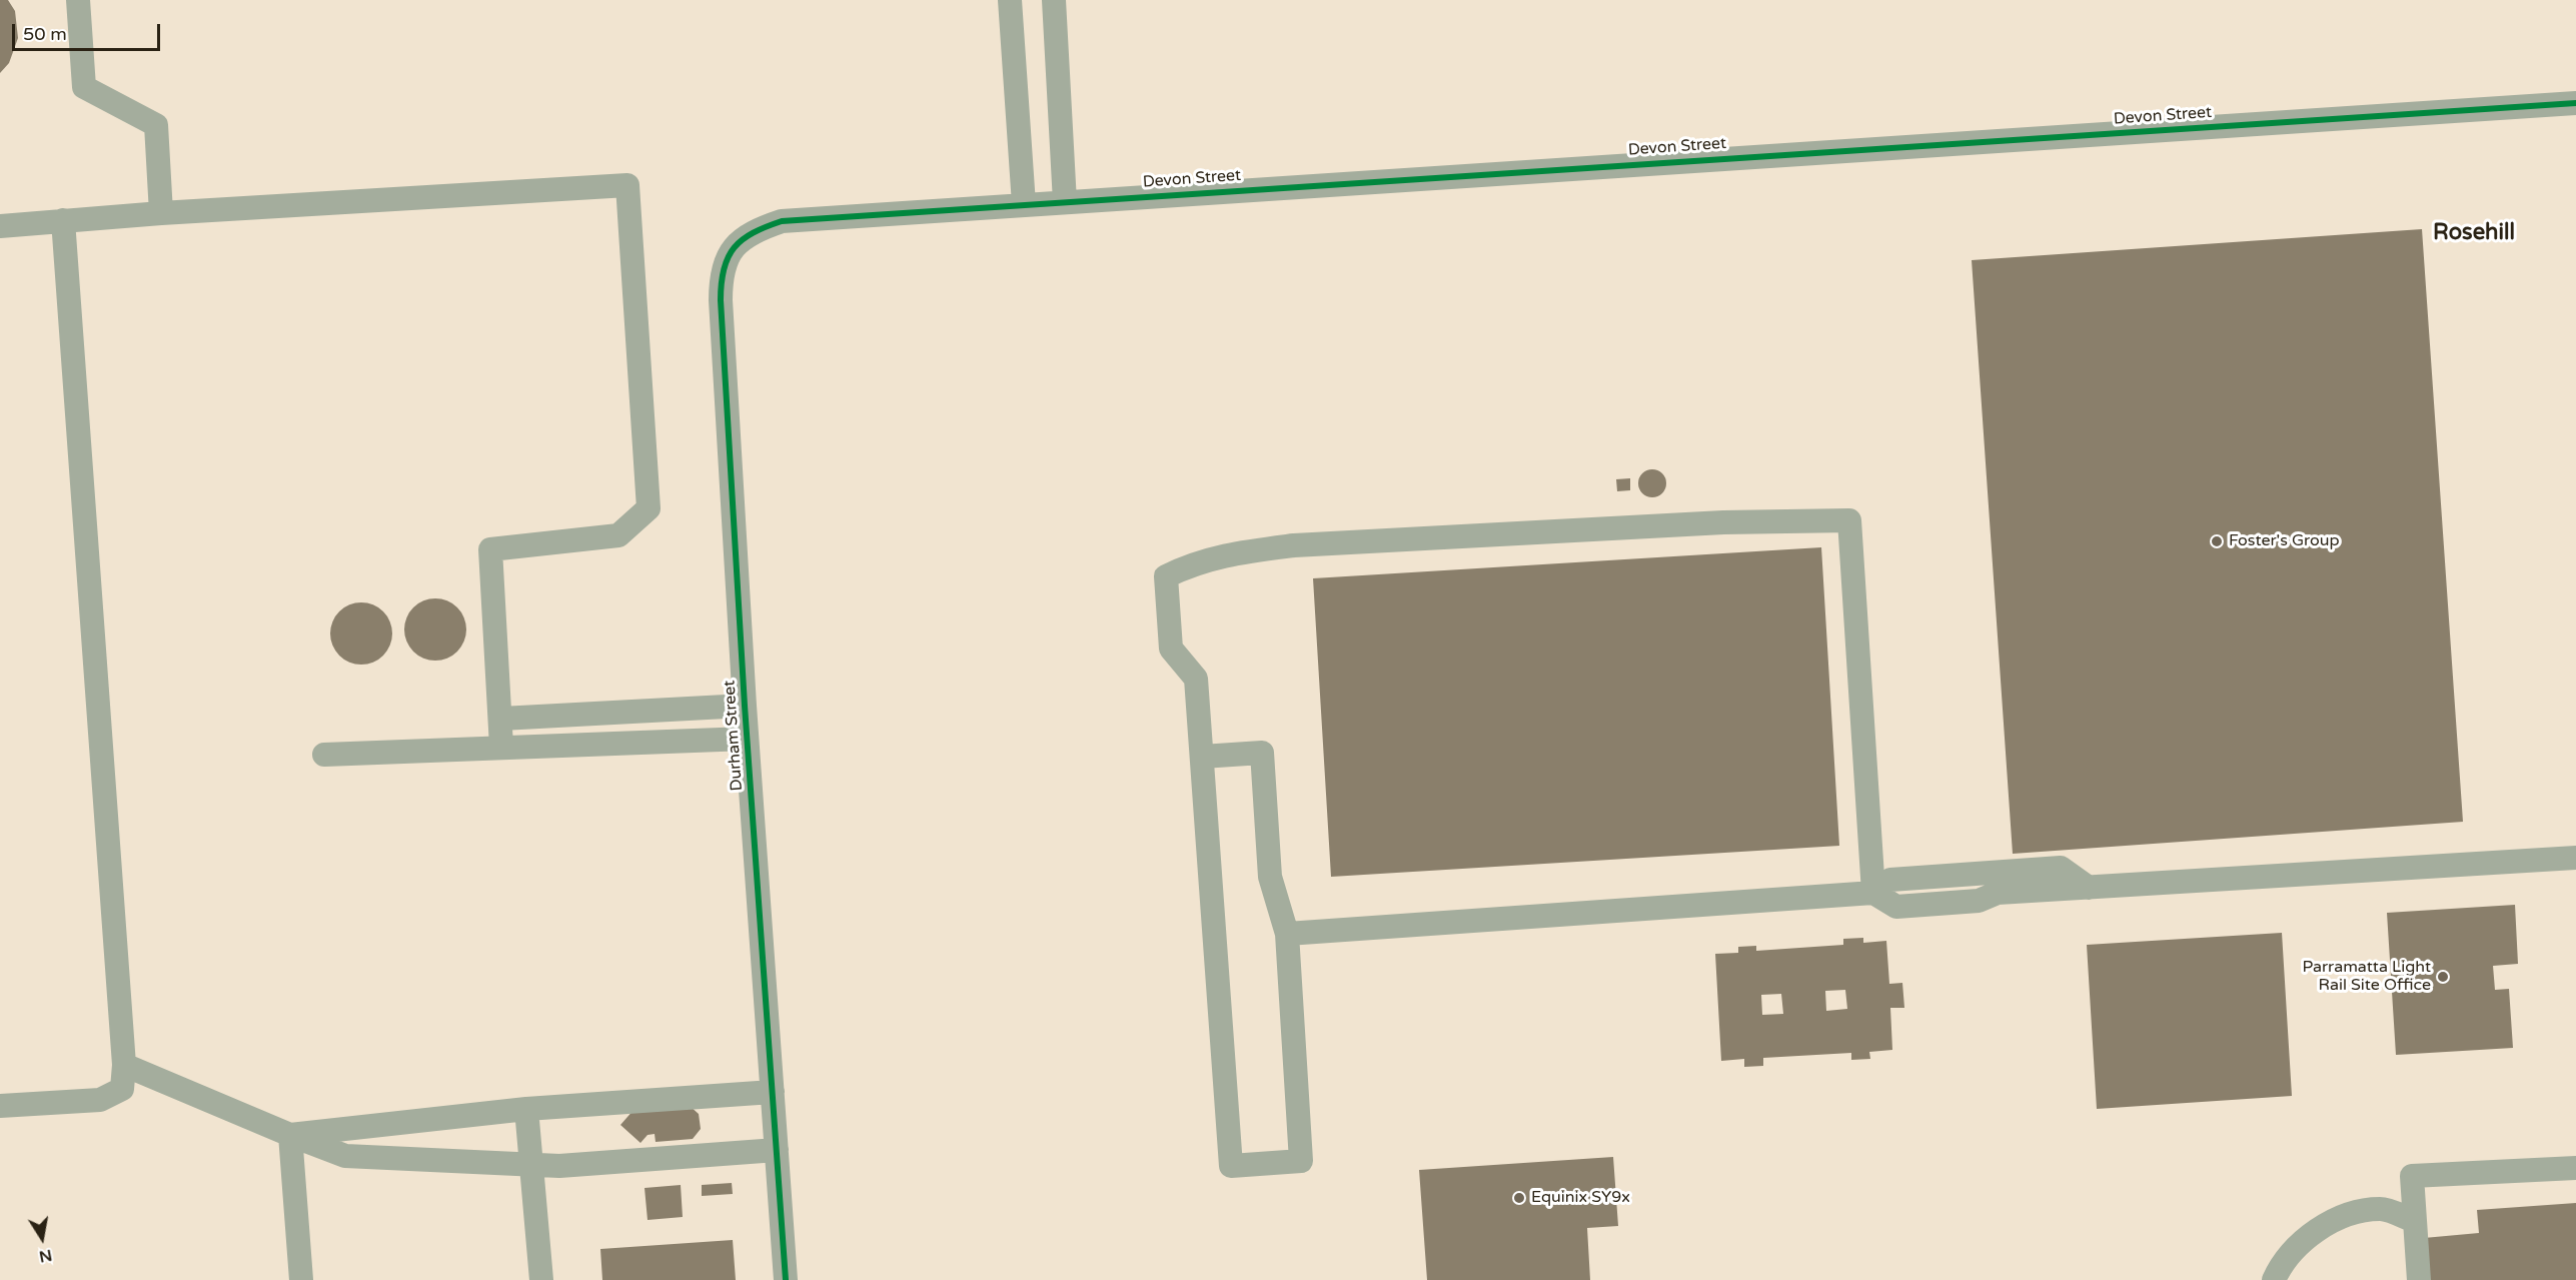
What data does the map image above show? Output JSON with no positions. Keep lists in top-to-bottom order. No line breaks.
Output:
{"streets":{"street":["Devon Street","Durham Street"]},"crossings":[["Devon Street","Durham Street"]],"districts":["Rosehill"],"places":["Foster's Group","Parramatta Light Rail Site Office","Equinix SY9x"],"scale_bar":"50 m","north":"bottom"}
